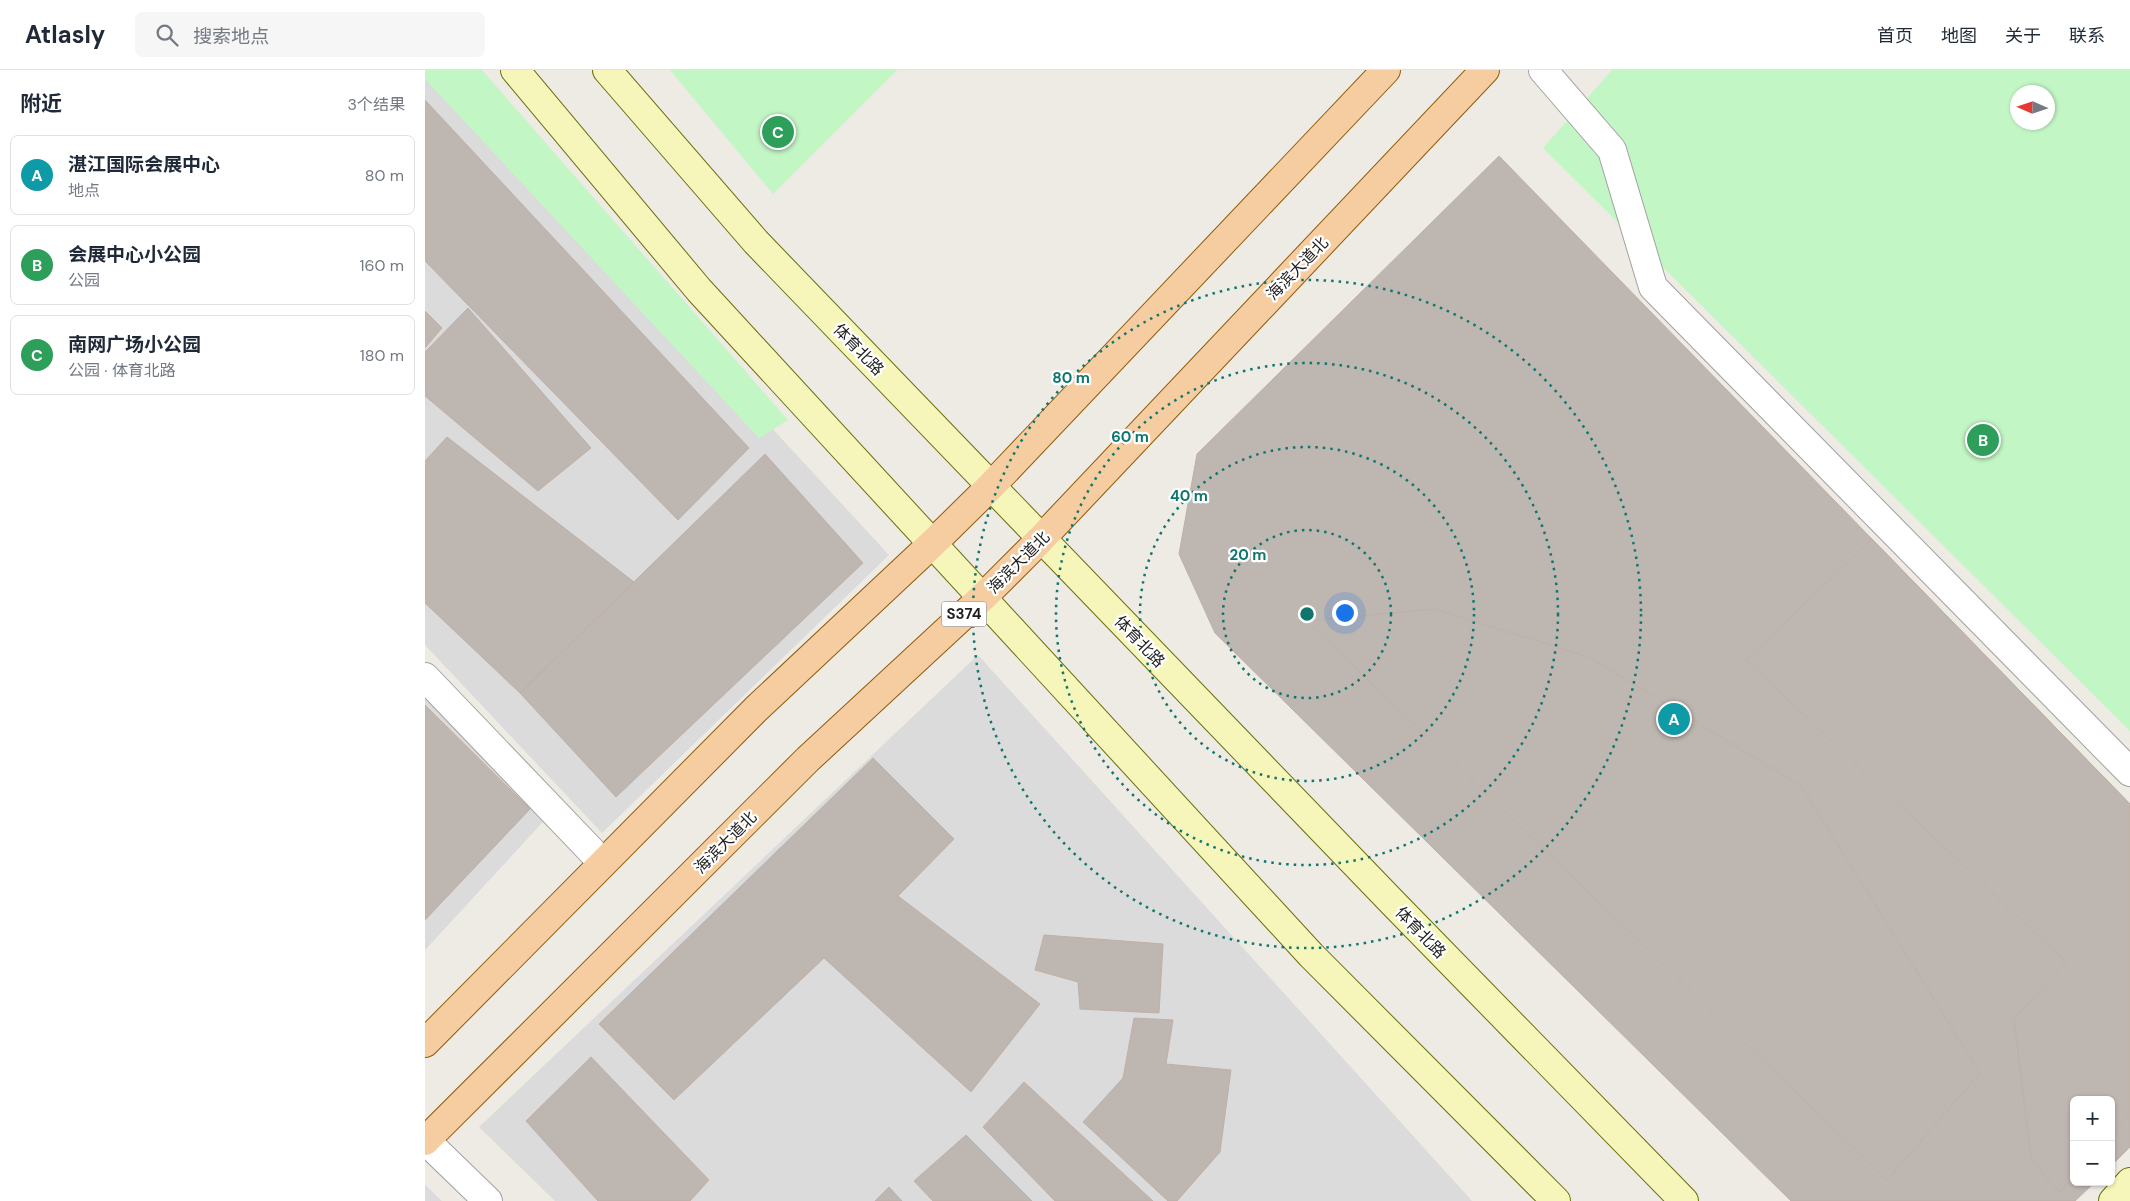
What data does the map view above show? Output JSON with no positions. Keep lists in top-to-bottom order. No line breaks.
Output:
{"streets":{"main road":["海滨大道北","体育北路","S374"]},"crossings":[["海滨大道北","体育北路"]],"north":"left","page":{"header":"Atlasly","search":"搜索地点","nav":["首页","地图","关于","联系"],"heading":["附近","3个结果"],"pins":["C","B","A"],"list":[{"mark":"A","name":"湛江国际会展中心","note":"地点","value":"80 m"},{"mark":"B","name":"会展中心小公园","note":"公园","value":"160 m"},{"mark":"C","name":"南网广场小公园","note":"公园 · 体育北路","value":"180 m"}],"map_buttons":["+","−"]},"rings":["80 m","60 m","40 m","20 m"]}
